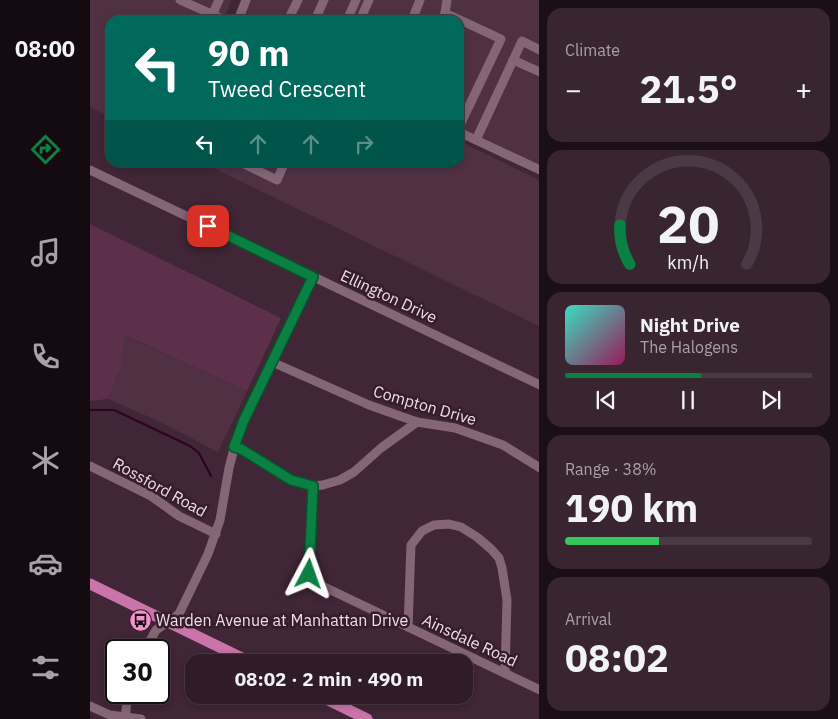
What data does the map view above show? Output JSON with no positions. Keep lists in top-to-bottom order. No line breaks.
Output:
{"streets":{"street":["Ellington Drive","Compton Drive","Rossford Road","Ainsdale Road"]},"places":{"bus stop":["Warden Avenue at Manhattan Drive"]},"page":{"tabs":"08:00","tile":["Climate",["Range · 38%","190 km"],["Arrival","08:02"]],"turn":["90 m","Tweed Crescent"],"heat":["−","21.5°","+"],"song":["Night Drive","The Halogens"],"limit":"30","trip":"08:02 · 2 min · 490 m","gauge":["20","km/h"]}}
